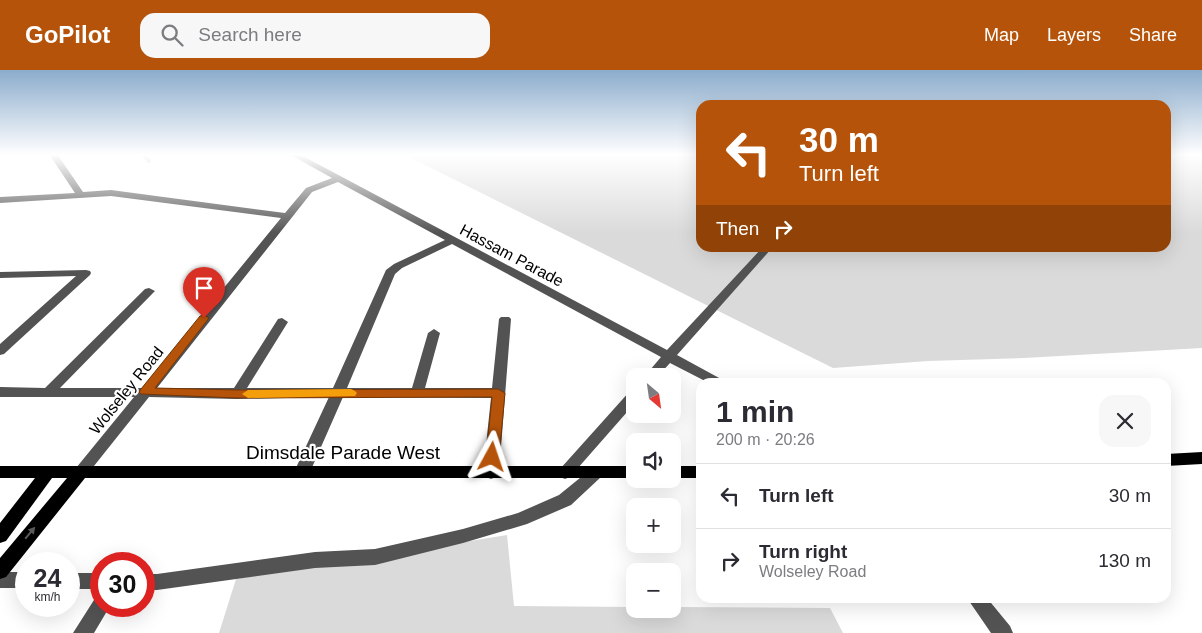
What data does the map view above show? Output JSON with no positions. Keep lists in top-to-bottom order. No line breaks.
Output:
{"streets":{"main road":["Dimsdale Parade West"],"street":["Hassam Parade","Wolseley Road"]},"crossings":[["Wolseley Road","Dimsdale Parade West"]],"north":"bottom right","page":{"header":"GoPilot","search":"Search here","nav":["Map","Layers","Share"],"turn":["30 m","Turn left"],"then":"Then","map_buttons":["+","−"],"heading":["1 min","200 m · 20:26"],"list":[{"name":"Turn left","value":"30 m"},{"name":"Turn right","note":"Wolseley Road","value":"130 m"}],"speed":"24 km/h","limit":"30"}}
